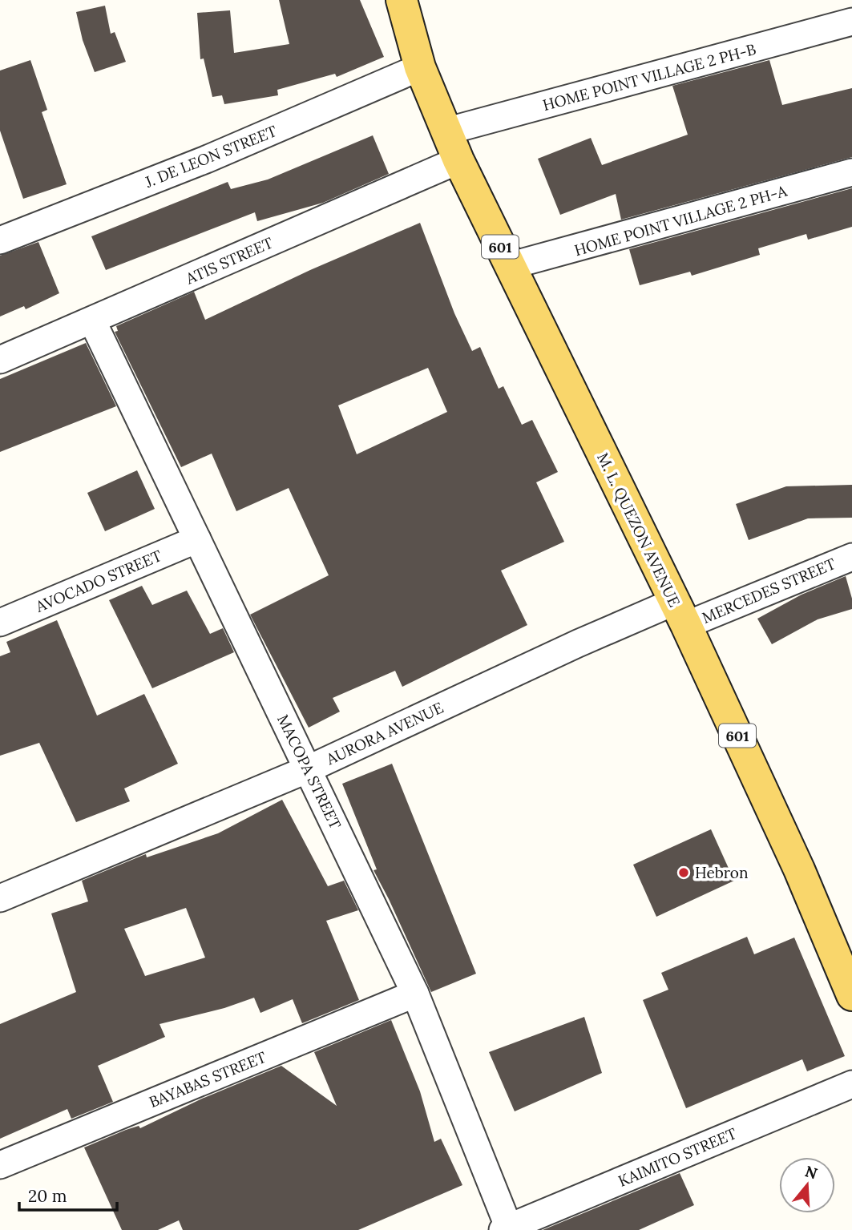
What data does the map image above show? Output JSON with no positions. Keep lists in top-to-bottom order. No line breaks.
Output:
{"streets":{"main road":["601","M. L. QUEZON AVENUE"],"street":["HOME POINT VILLAGE 2 PH-B","J. DE LEON STREET","HOME POINT VILLAGE 2 PH-A","ATIS STREET","AVOCADO STREET","MERCEDES STREET","AURORA AVENUE","MACOPA STREET","BAYABAS STREET","KAIMITO STREET"]},"crossings":[["HOME POINT VILLAGE 2 PH-B","M. L. QUEZON AVENUE"],["J. DE LEON STREET","601"],["J. DE LEON STREET","M. L. QUEZON AVENUE"],["HOME POINT VILLAGE 2 PH-A","M. L. QUEZON AVENUE"],["601","M. L. QUEZON AVENUE"],["ATIS STREET","M. L. QUEZON AVENUE"],["ATIS STREET","MACOPA STREET"],["M. L. QUEZON AVENUE","MERCEDES STREET"],["M. L. QUEZON AVENUE","AURORA AVENUE"],["AVOCADO STREET","MACOPA STREET"],["MERCEDES STREET","AURORA AVENUE"],["AURORA AVENUE","MACOPA STREET"],["MACOPA STREET","BAYABAS STREET"],["MACOPA STREET","KAIMITO STREET"]],"places":["Hebron"],"scale_bar":"20 m","north":"top"}
